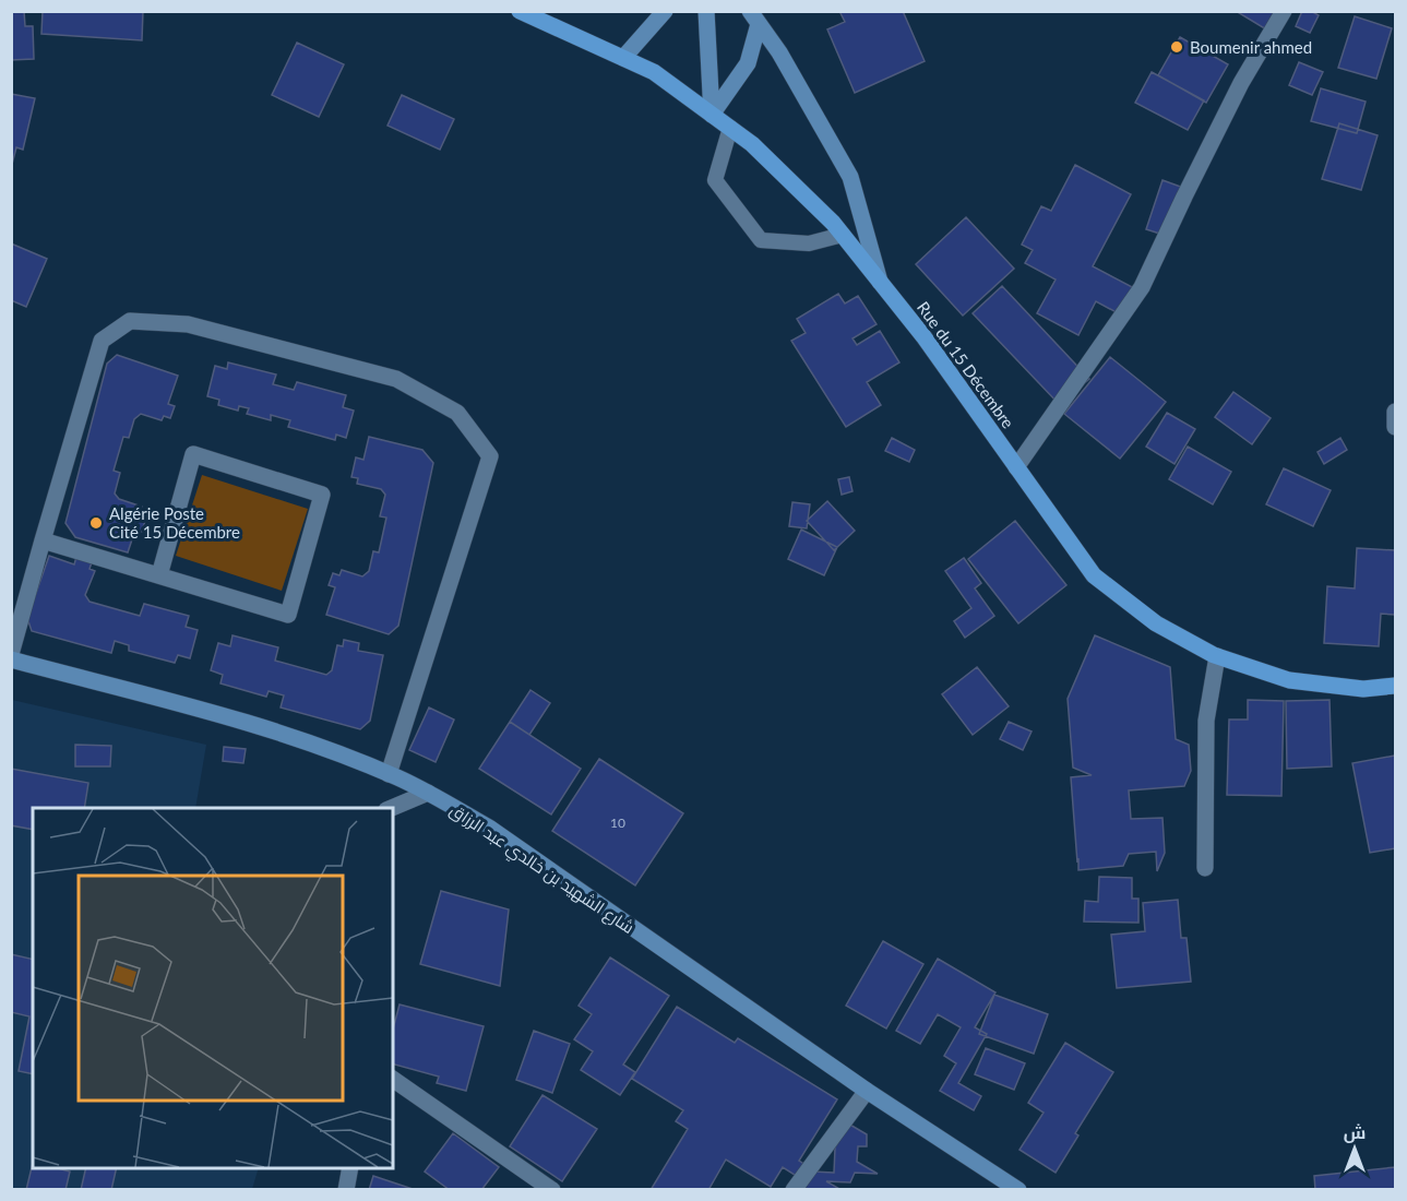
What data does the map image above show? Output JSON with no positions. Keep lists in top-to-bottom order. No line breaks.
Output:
{"streets":{"main road":["Rue du 15 Décembre","شارع الشهيد بن خالدي عبد الرزاق"]},"places":["Boumenir ahmed","Algérie Poste Cité 15 Décembre"],"house_numbers":["10"],"north":"top"}
